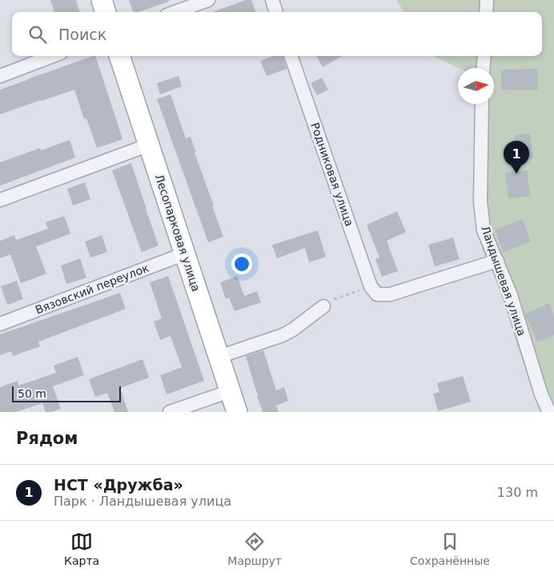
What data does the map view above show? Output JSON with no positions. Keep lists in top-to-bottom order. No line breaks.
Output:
{"streets":{"main road":["Лесопарковая улица"],"street":["Родниковая улица","Ландышевая улица","Вязовский переулок"]},"crossings":[["Лесопарковая улица","Вязовский переулок"]],"scale_bar":"50 m","north":"right","page":{"search":"Поиск","pins":"1","scale":"50 m","heading":"Рядом","list":[{"mark":"1","name":"НСТ «Дружба»","note":"Парк · Ландышевая улица","value":"130 m"}],"nav":["Карта","Маршрут","Сохранённые"]}}
